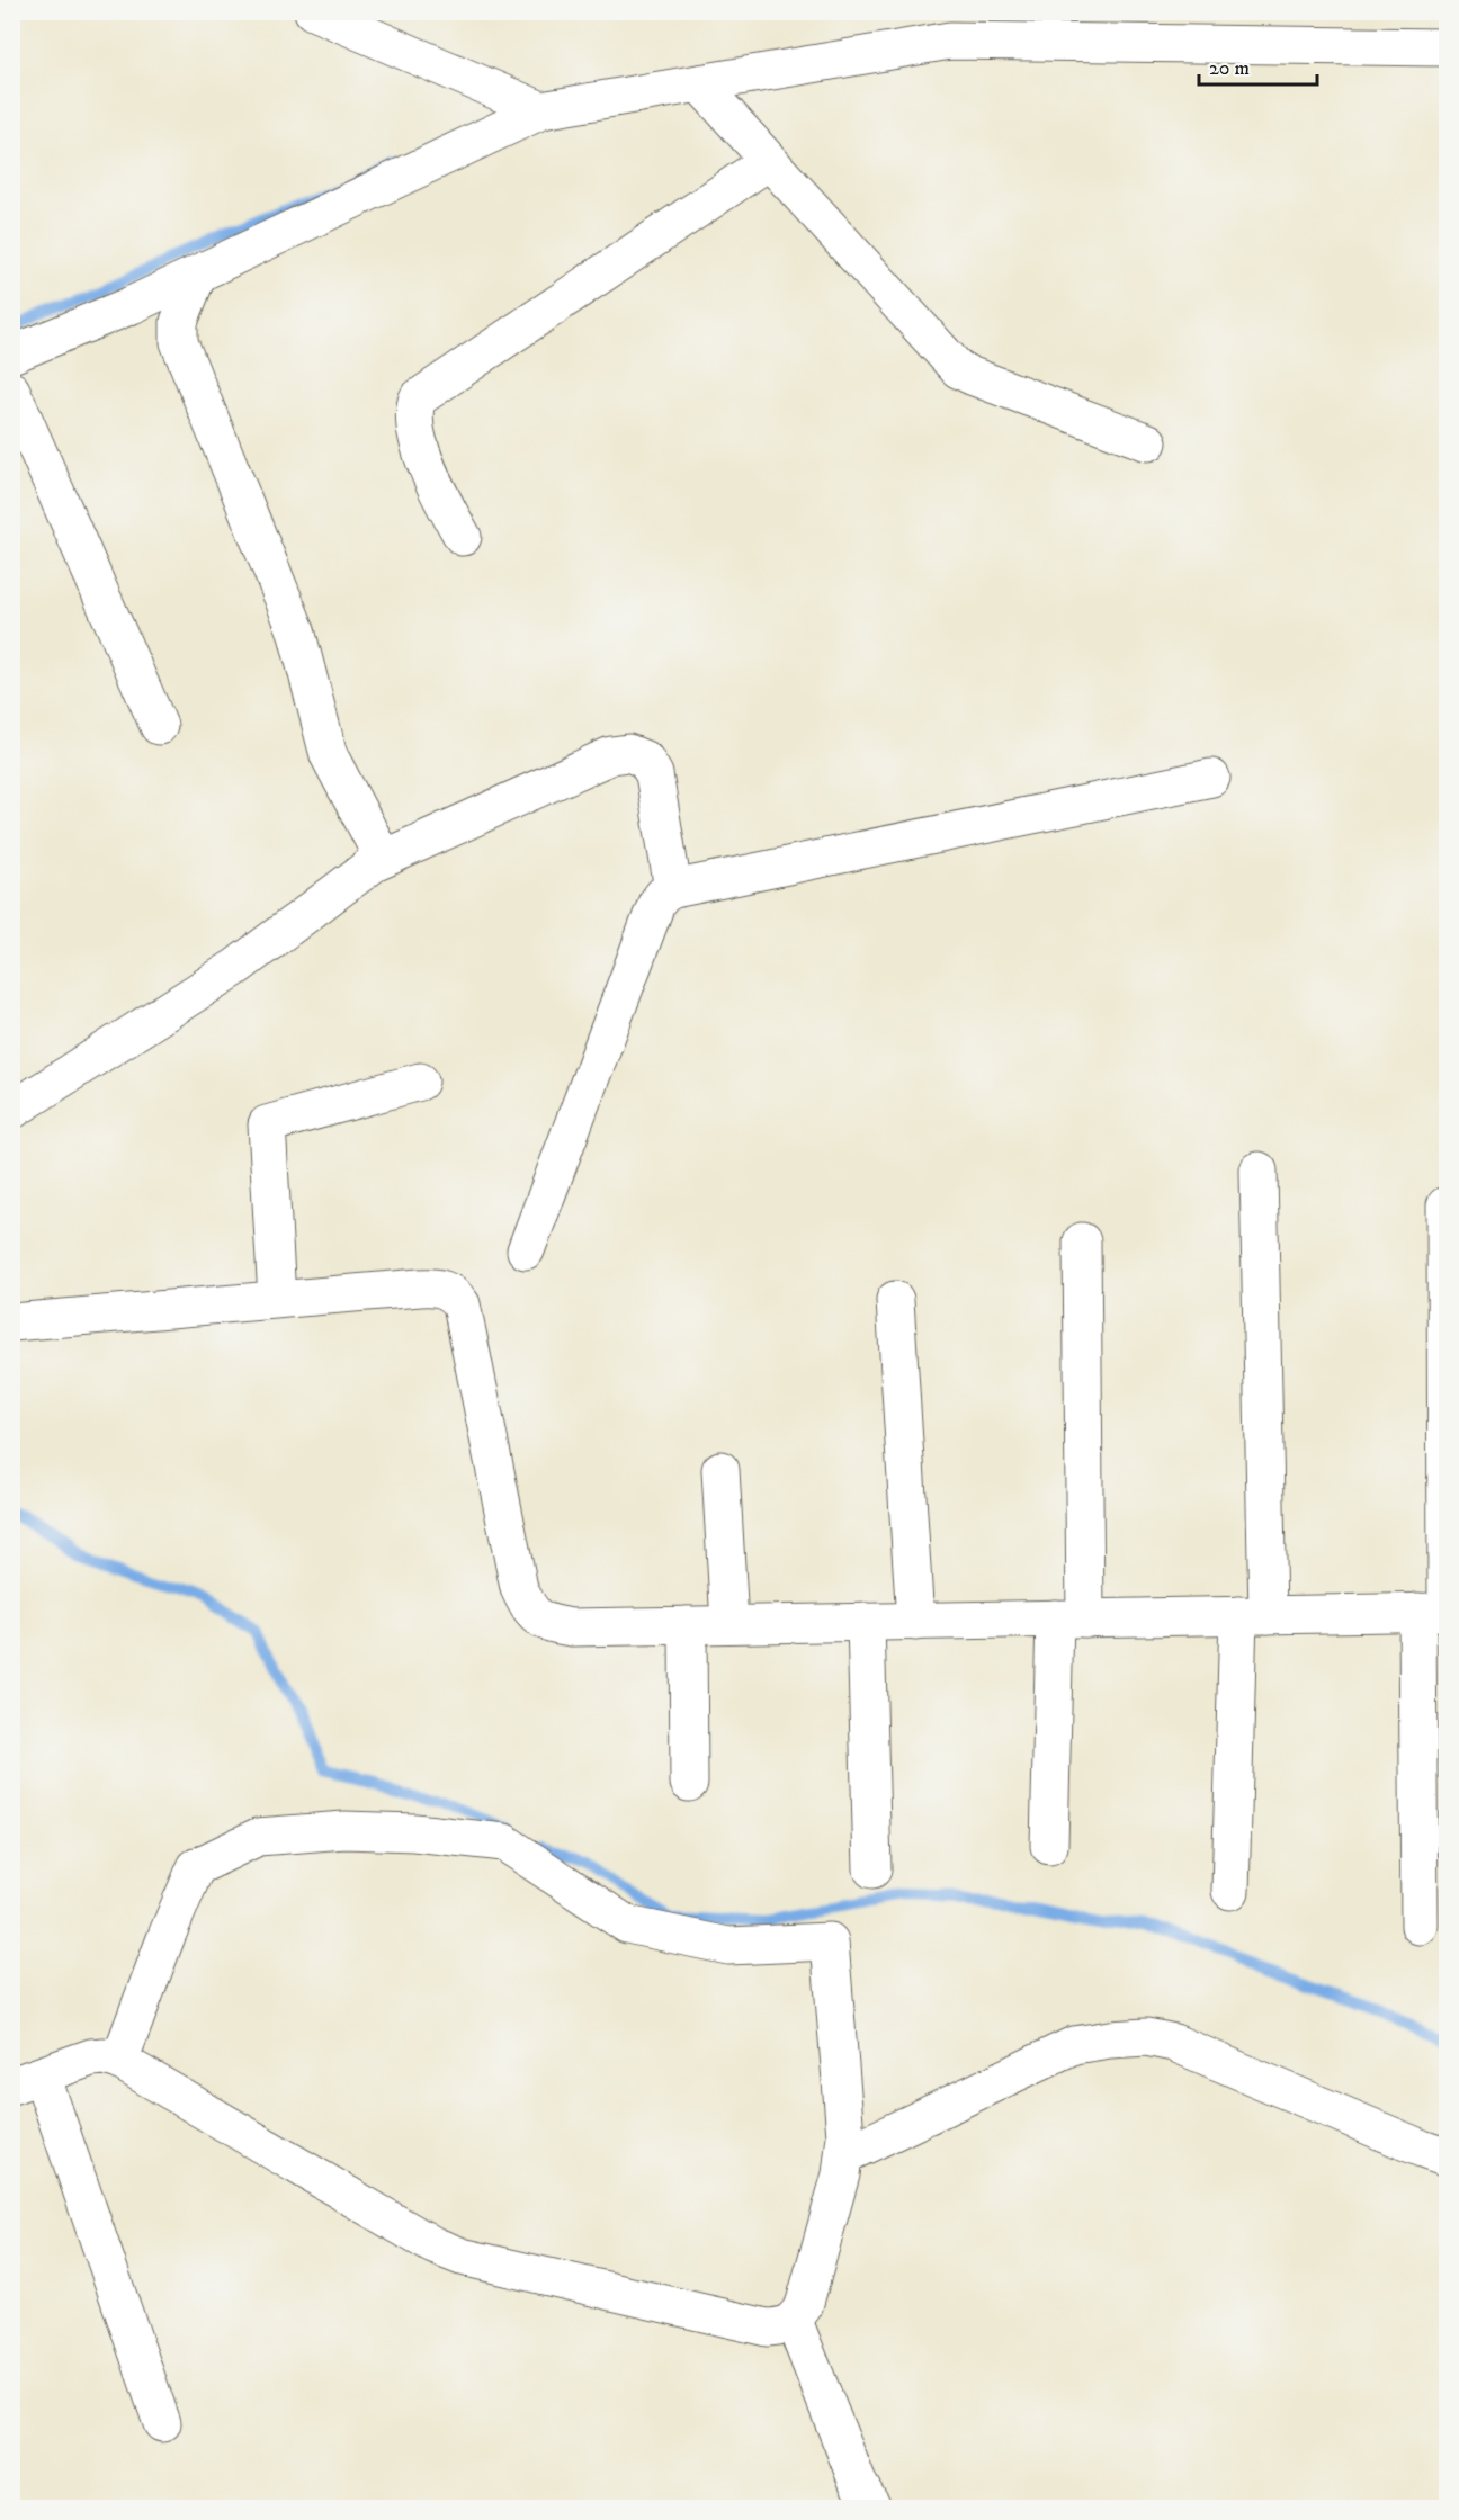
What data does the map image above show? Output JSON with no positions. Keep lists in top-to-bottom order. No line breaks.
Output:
{"scale_bar":"20 m"}
